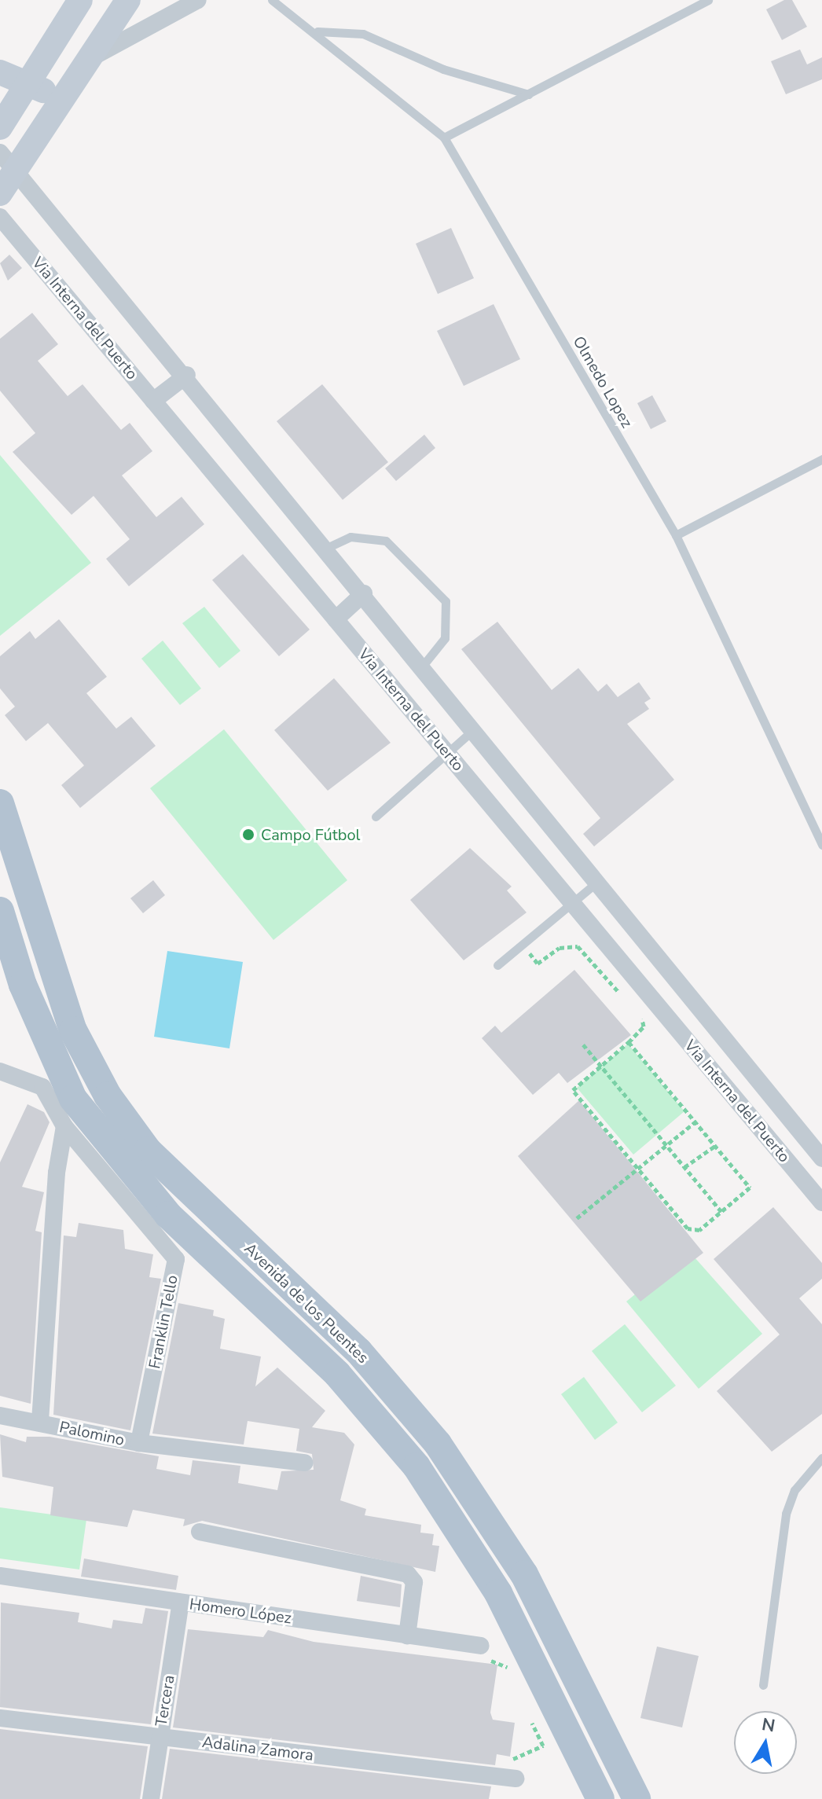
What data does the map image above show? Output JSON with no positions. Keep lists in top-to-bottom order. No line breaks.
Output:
{"streets":{"main road":["Avenida de los Puentes"],"street":["Via Interna del Puerto","Franklin Tello","Palomino","Homero López","Tercera","Adalina Zamora"],"lane":["Olmedo Lopez"]},"crossings":[["Franklin Tello","Palomino"],["Homero López","Tercera"],["Tercera","Adalina Zamora"]],"places":["Campo Fútbol"],"north":"top"}
